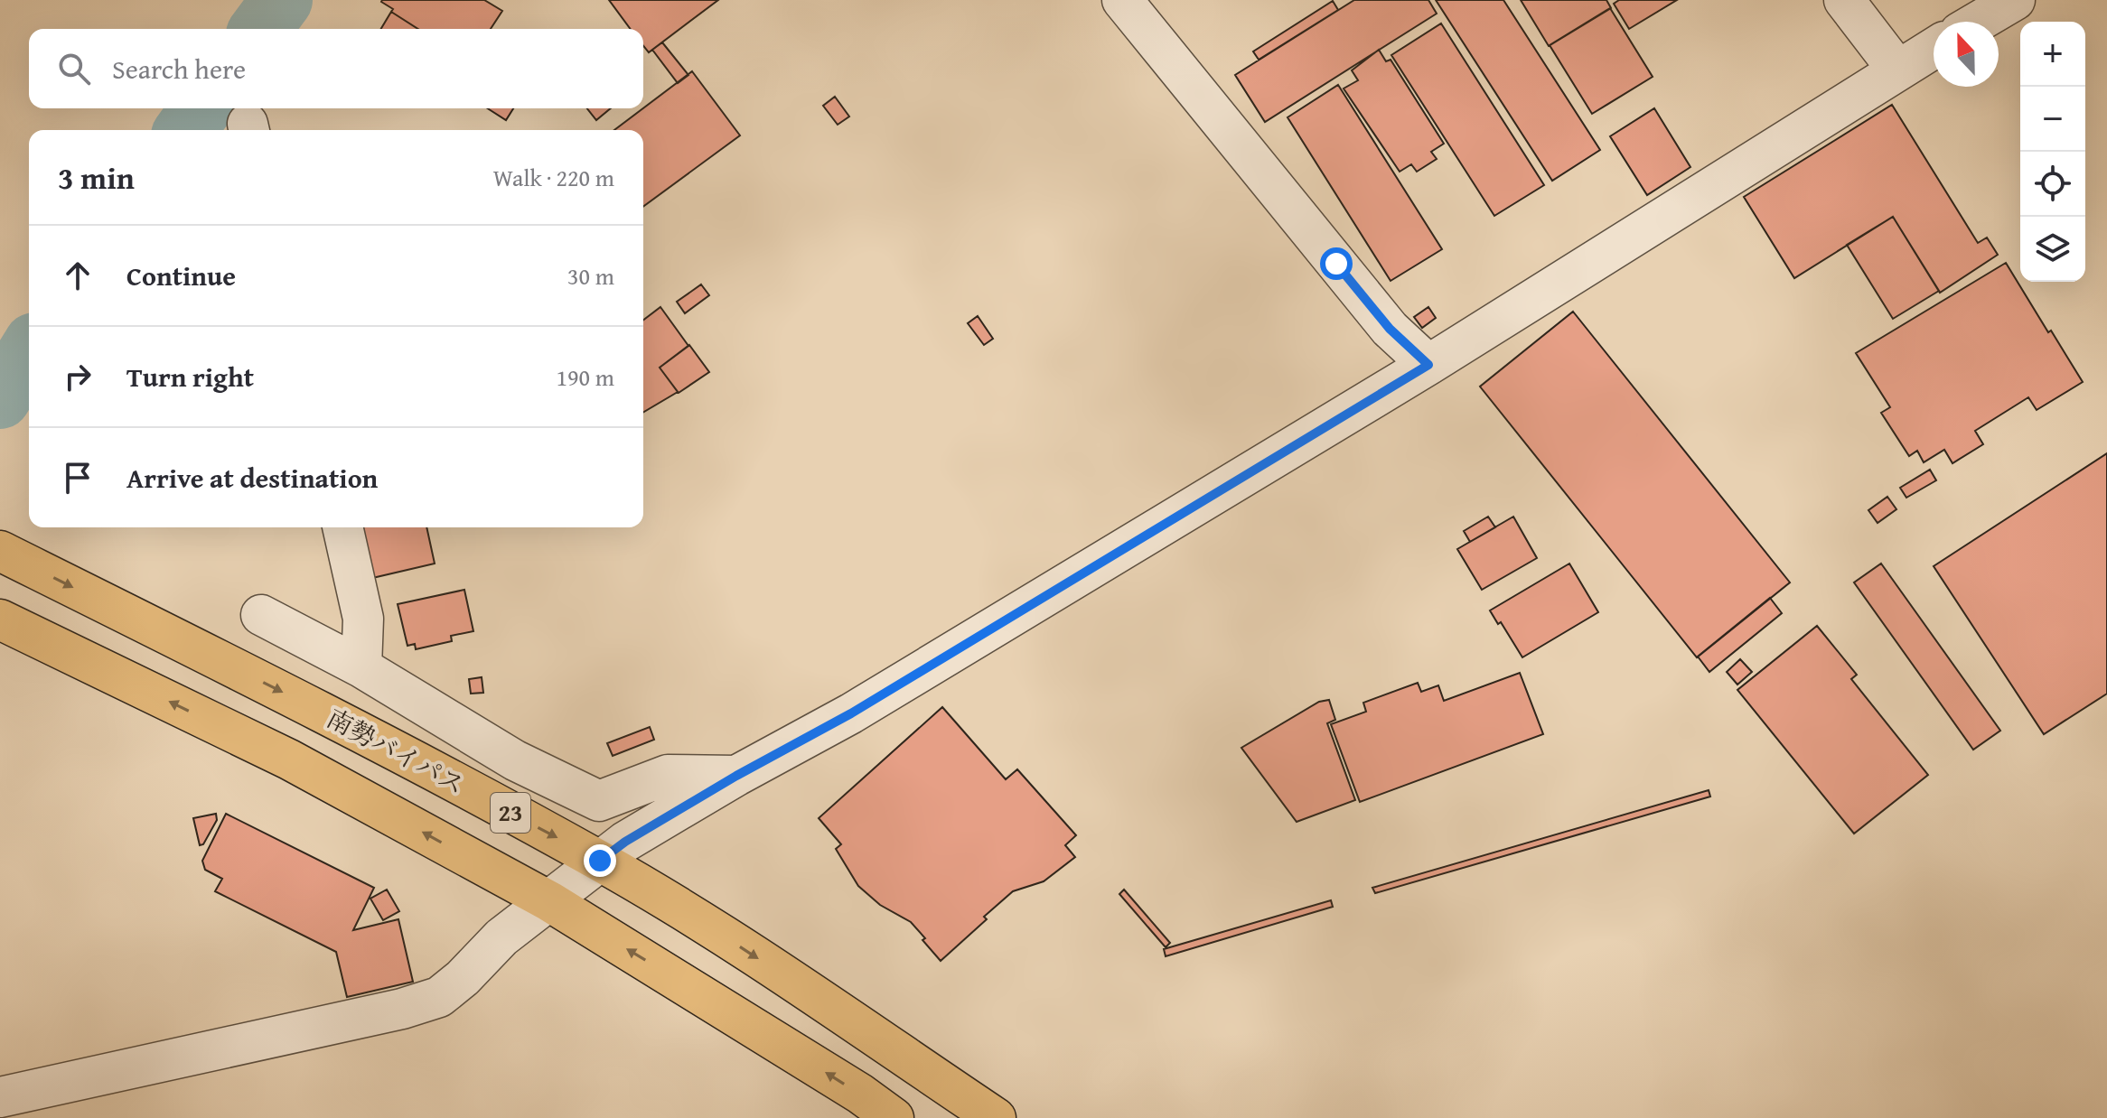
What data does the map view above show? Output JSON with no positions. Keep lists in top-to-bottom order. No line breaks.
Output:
{"streets":{"highway":["南勢バイパス","23"]},"north":"top","page":{"map_buttons":["+","−"],"search":"Search here","heading":["3 min","Walk · 220 m"],"list":[["Continue","30 m"],["Turn right","190 m"],"Arrive at destination"]}}
